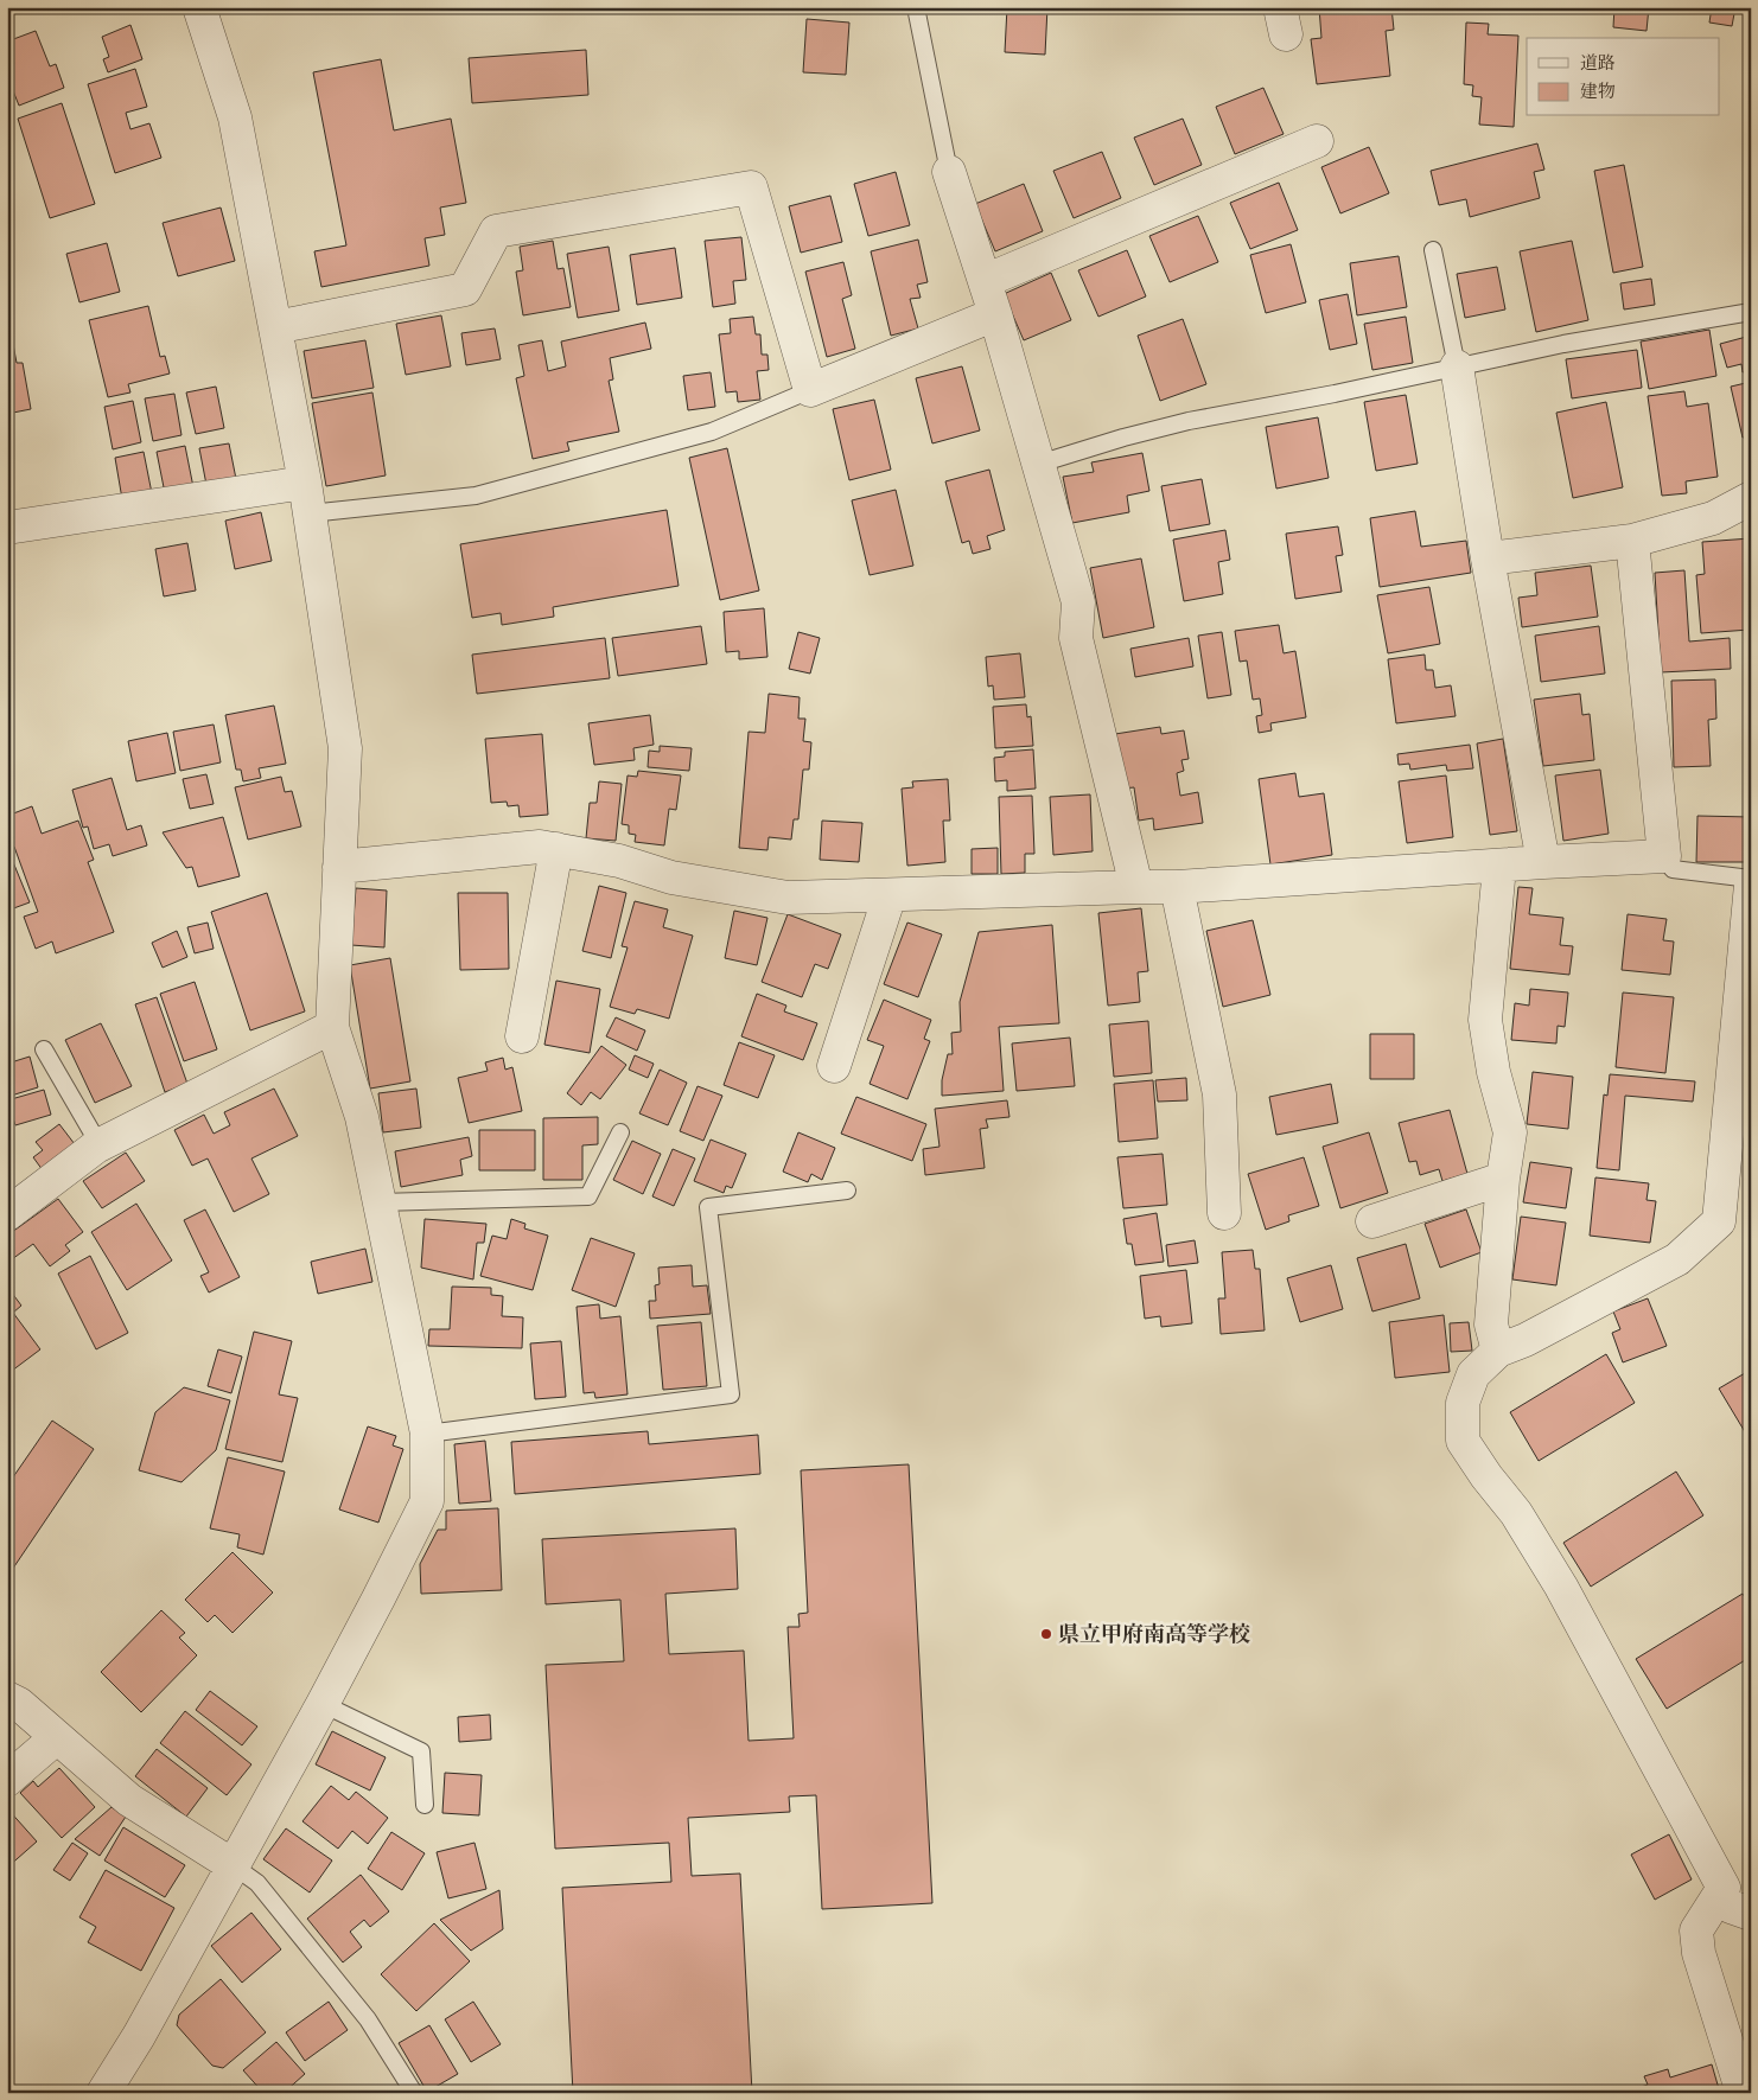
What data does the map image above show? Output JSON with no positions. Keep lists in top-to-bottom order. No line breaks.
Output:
{"places":["県立甲府南高等学校"],"legend":["道路","建物"]}
